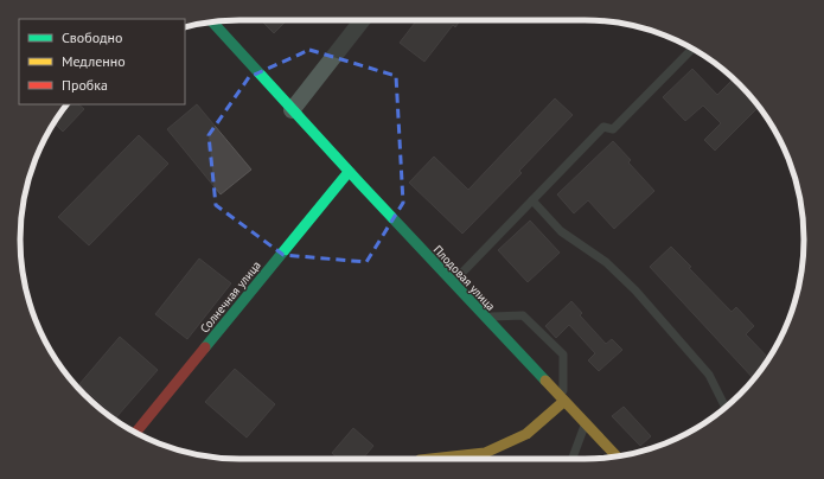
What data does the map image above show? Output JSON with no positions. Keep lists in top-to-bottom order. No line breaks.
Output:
{"streets":{"main road":["Плодовая улица","Солнечная улица"]},"crossings":[["Плодовая улица","Солнечная улица"]],"legend":["Свободно","Медленно","Пробка"]}
